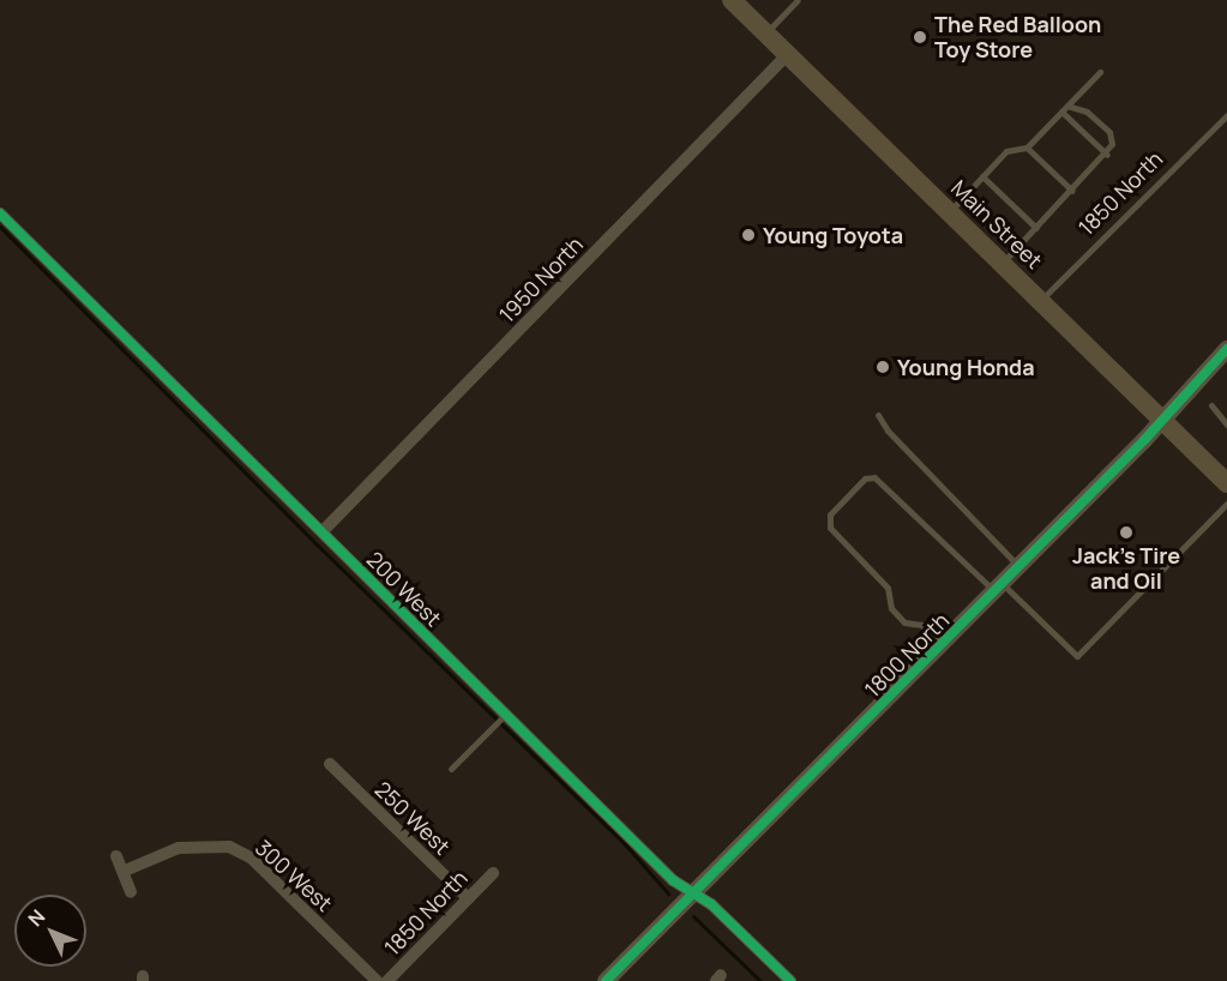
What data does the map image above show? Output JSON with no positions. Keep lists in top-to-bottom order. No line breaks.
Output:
{"streets":{"main road":["Main Street"],"street":["1850 North","1950 North","200 West","1800 North","250 West","300 West"]},"crossings":[["1850 North","Main Street"],["1850 North","250 West"],["Main Street","1950 North"],["Main Street","1800 North"],["1950 North","200 West"],["200 West","1800 North"]],"places":["The Red Balloon Toy Store","Young Toyota","Young Honda","Jack's Tire and Oil"],"north":"top left"}
